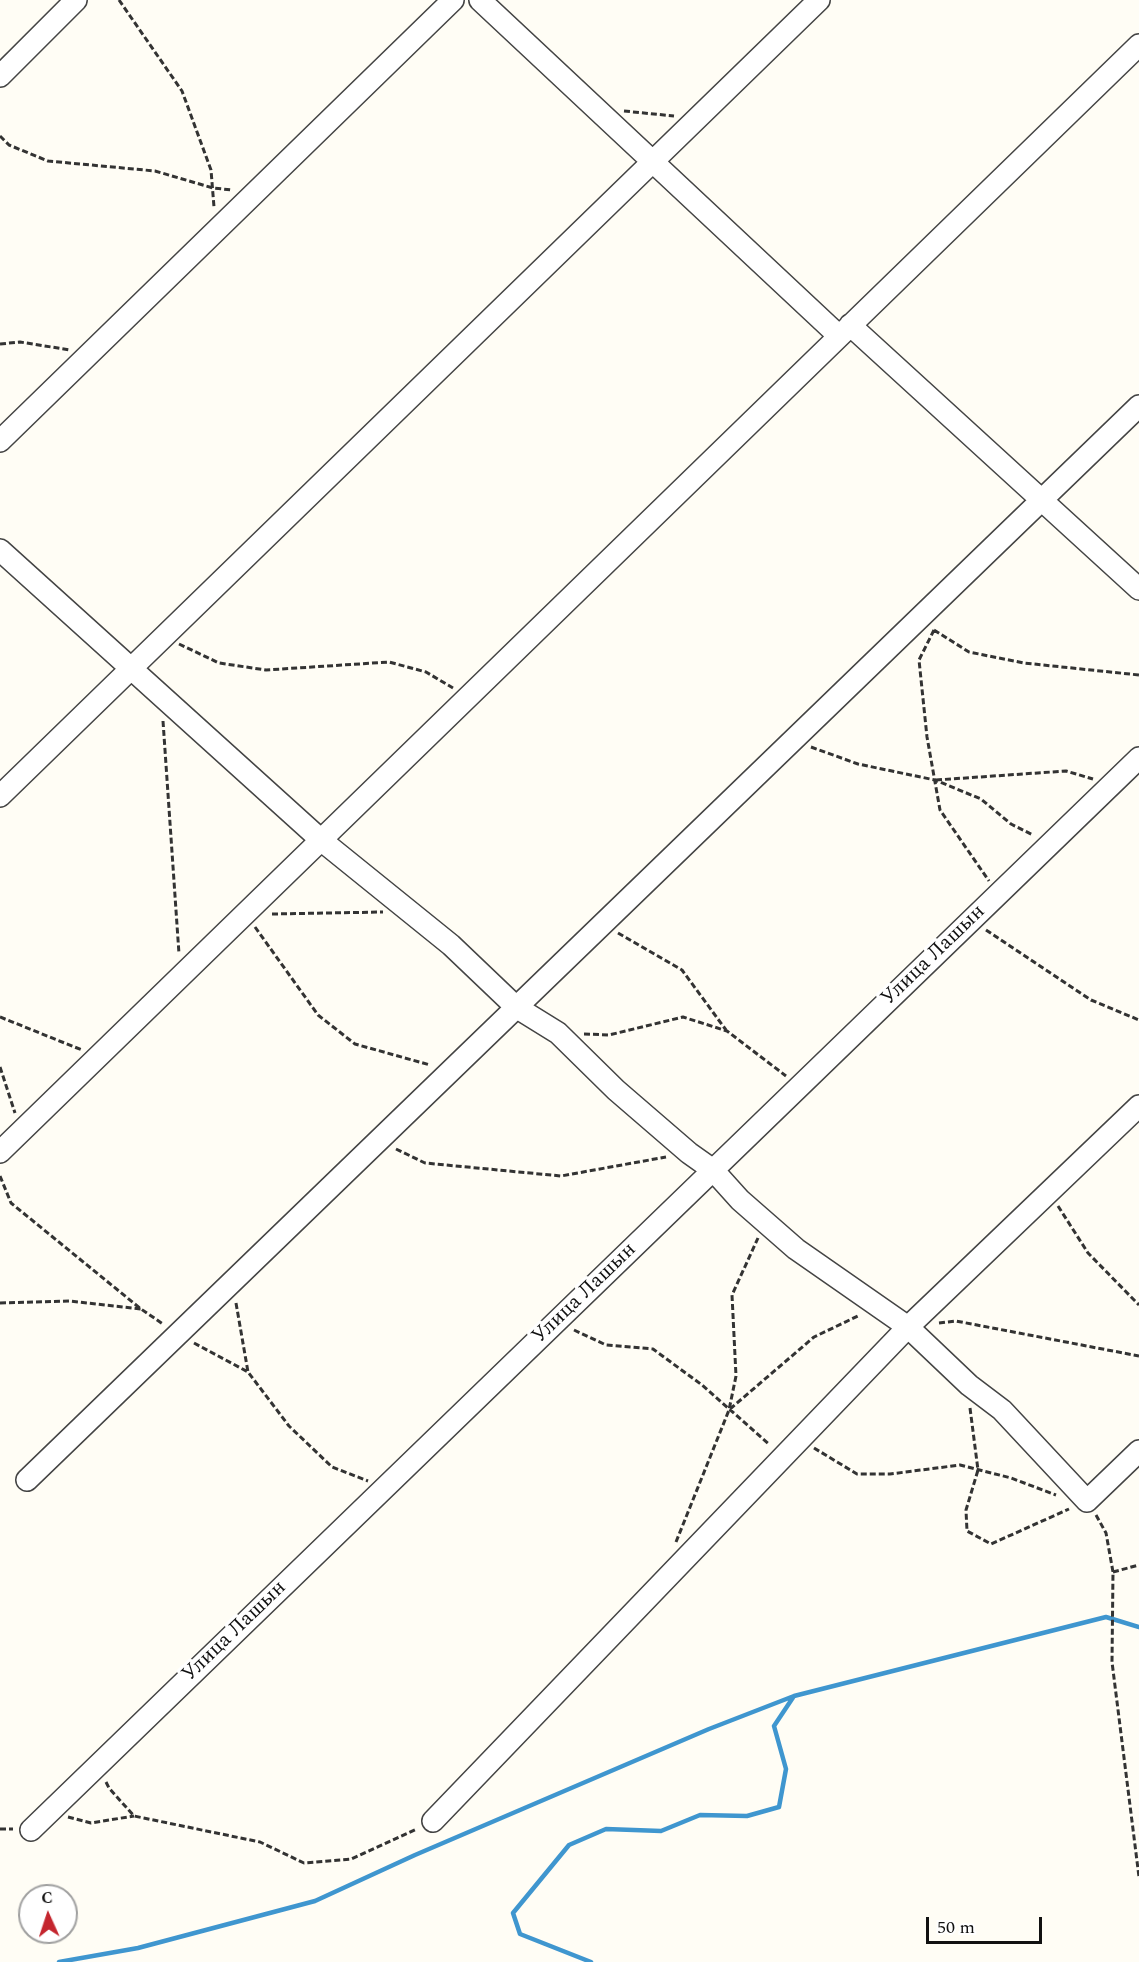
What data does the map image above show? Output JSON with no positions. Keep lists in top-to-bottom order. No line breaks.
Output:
{"streets":{"street":["Улица Лашын"]},"scale_bar":"50 m","north":"top"}
